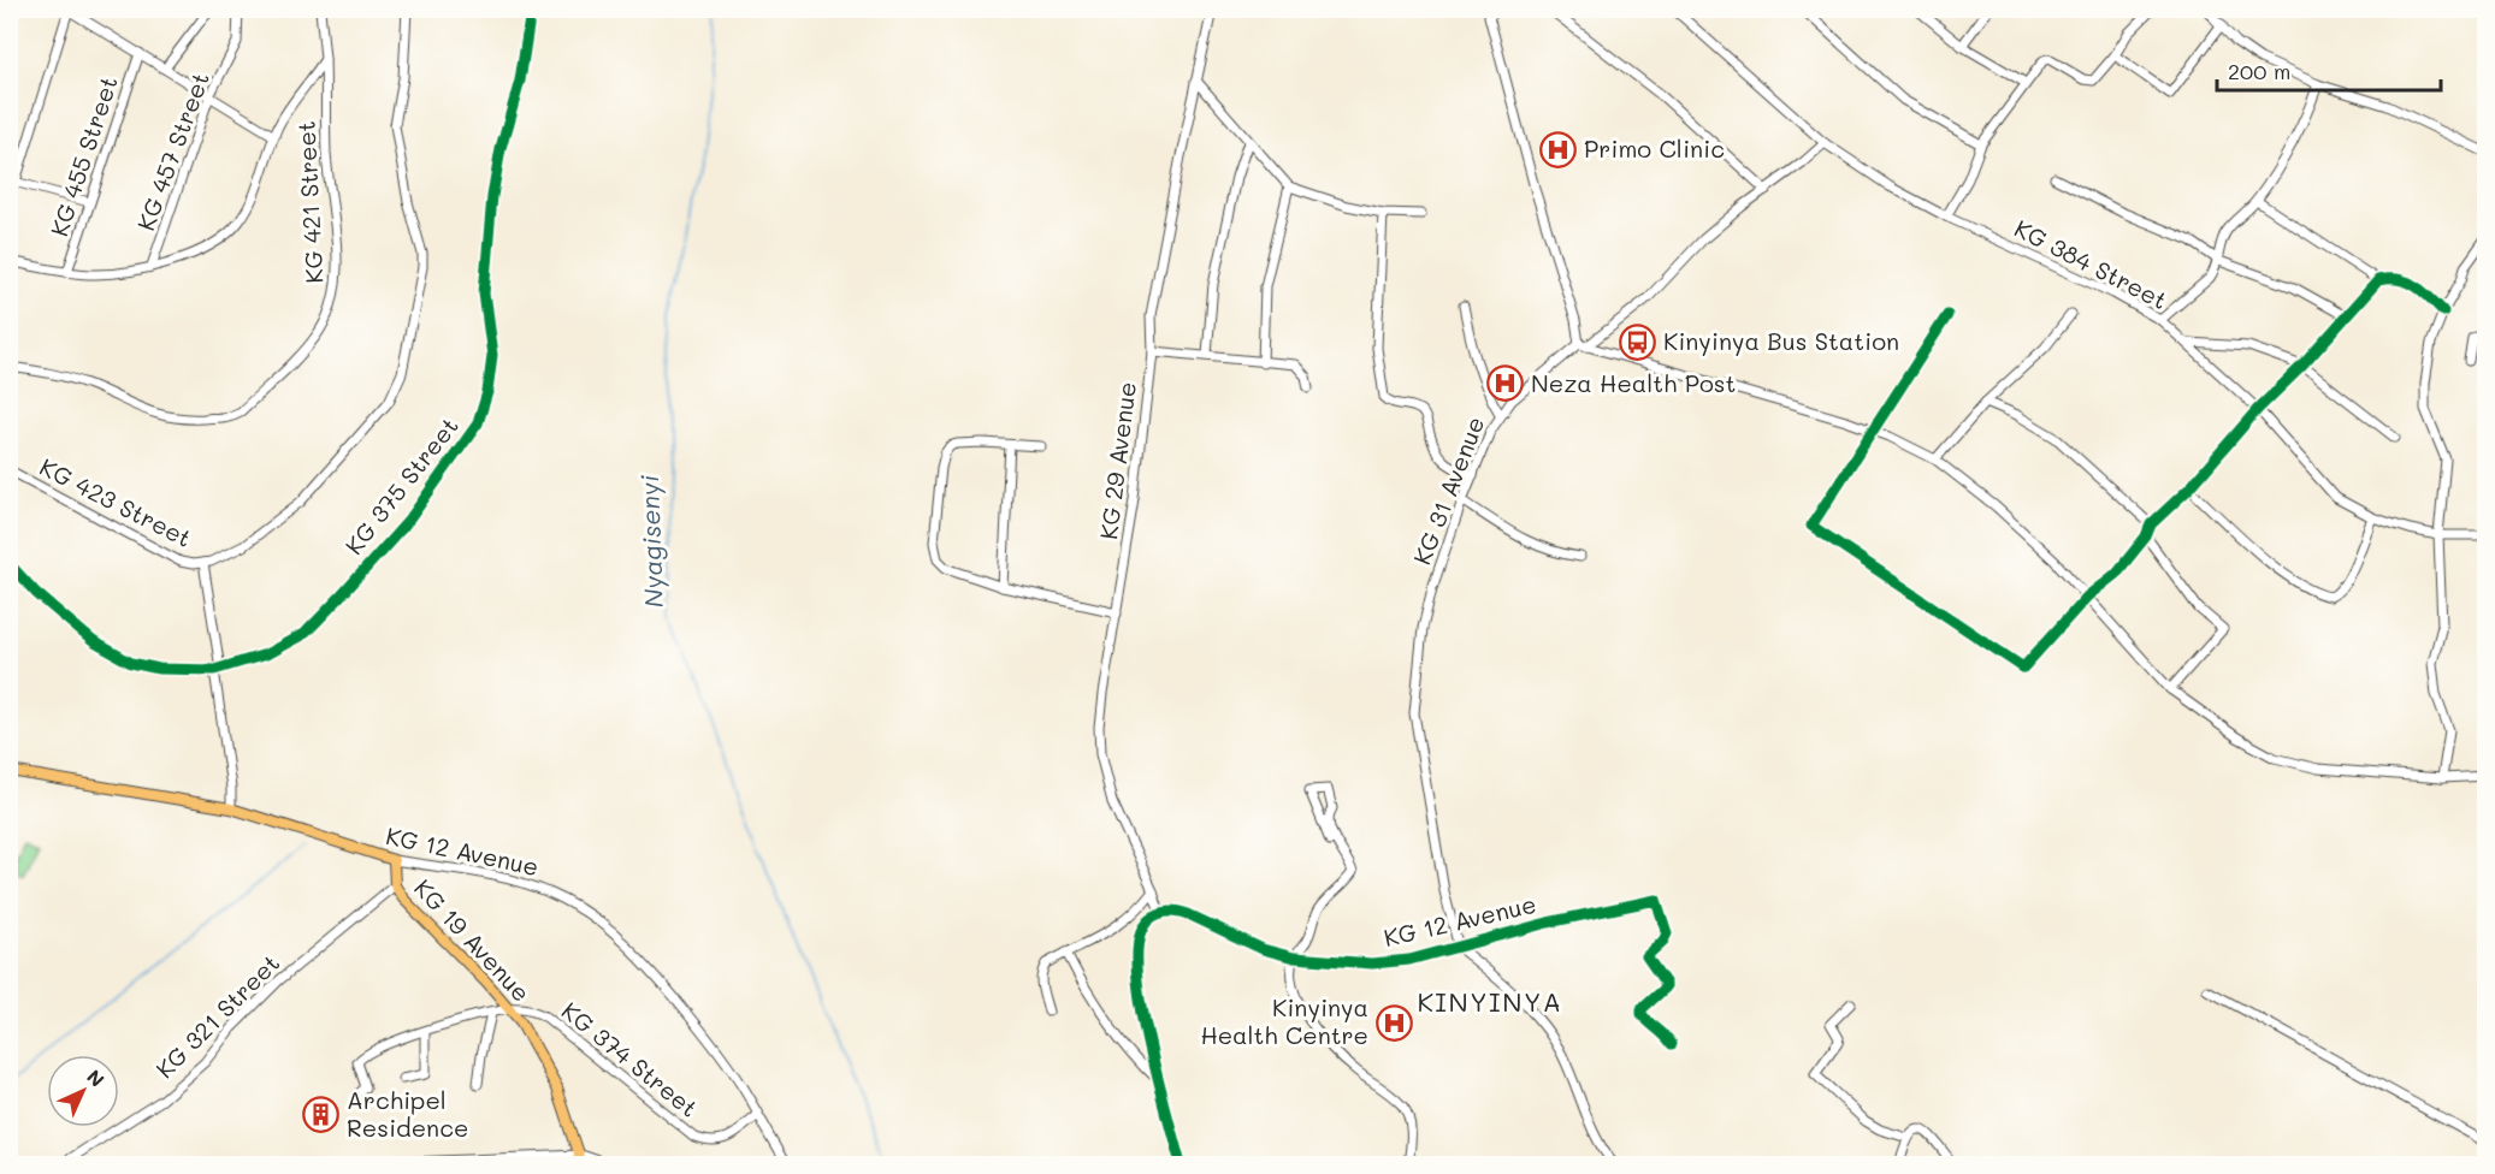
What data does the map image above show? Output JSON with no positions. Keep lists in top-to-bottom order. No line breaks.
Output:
{"streets":{"main road":["KG 12 Avenue","KG 19 Avenue"],"street":["KG 457 Street","KG 455 Street","KG 421 Street","KG 384 Street","KG 29 Avenue","KG 375 Street","KG 31 Avenue","KG 423 Street","KG 321 Street","KG 374 Street"]},"crossings":[["KG 384 Street","KG 31 Avenue"],["KG 29 Avenue","KG 12 Avenue"],["KG 31 Avenue","KG 12 Avenue"],["KG 12 Avenue","KG 19 Avenue"],["KG 12 Avenue","KG 374 Street"],["KG 19 Avenue","KG 321 Street"],["KG 19 Avenue","KG 374 Street"]],"districts":["KINYINYA"],"water":["Nyagisenyi"],"places":{"hospital":["Primo Clinic","Neza Health Post","Kinyinya Health Centre"],"bus stop":["Kinyinya Bus Station"],"building":["Archipel Residence"]},"scale_bar":"200 m","north":"top right"}
